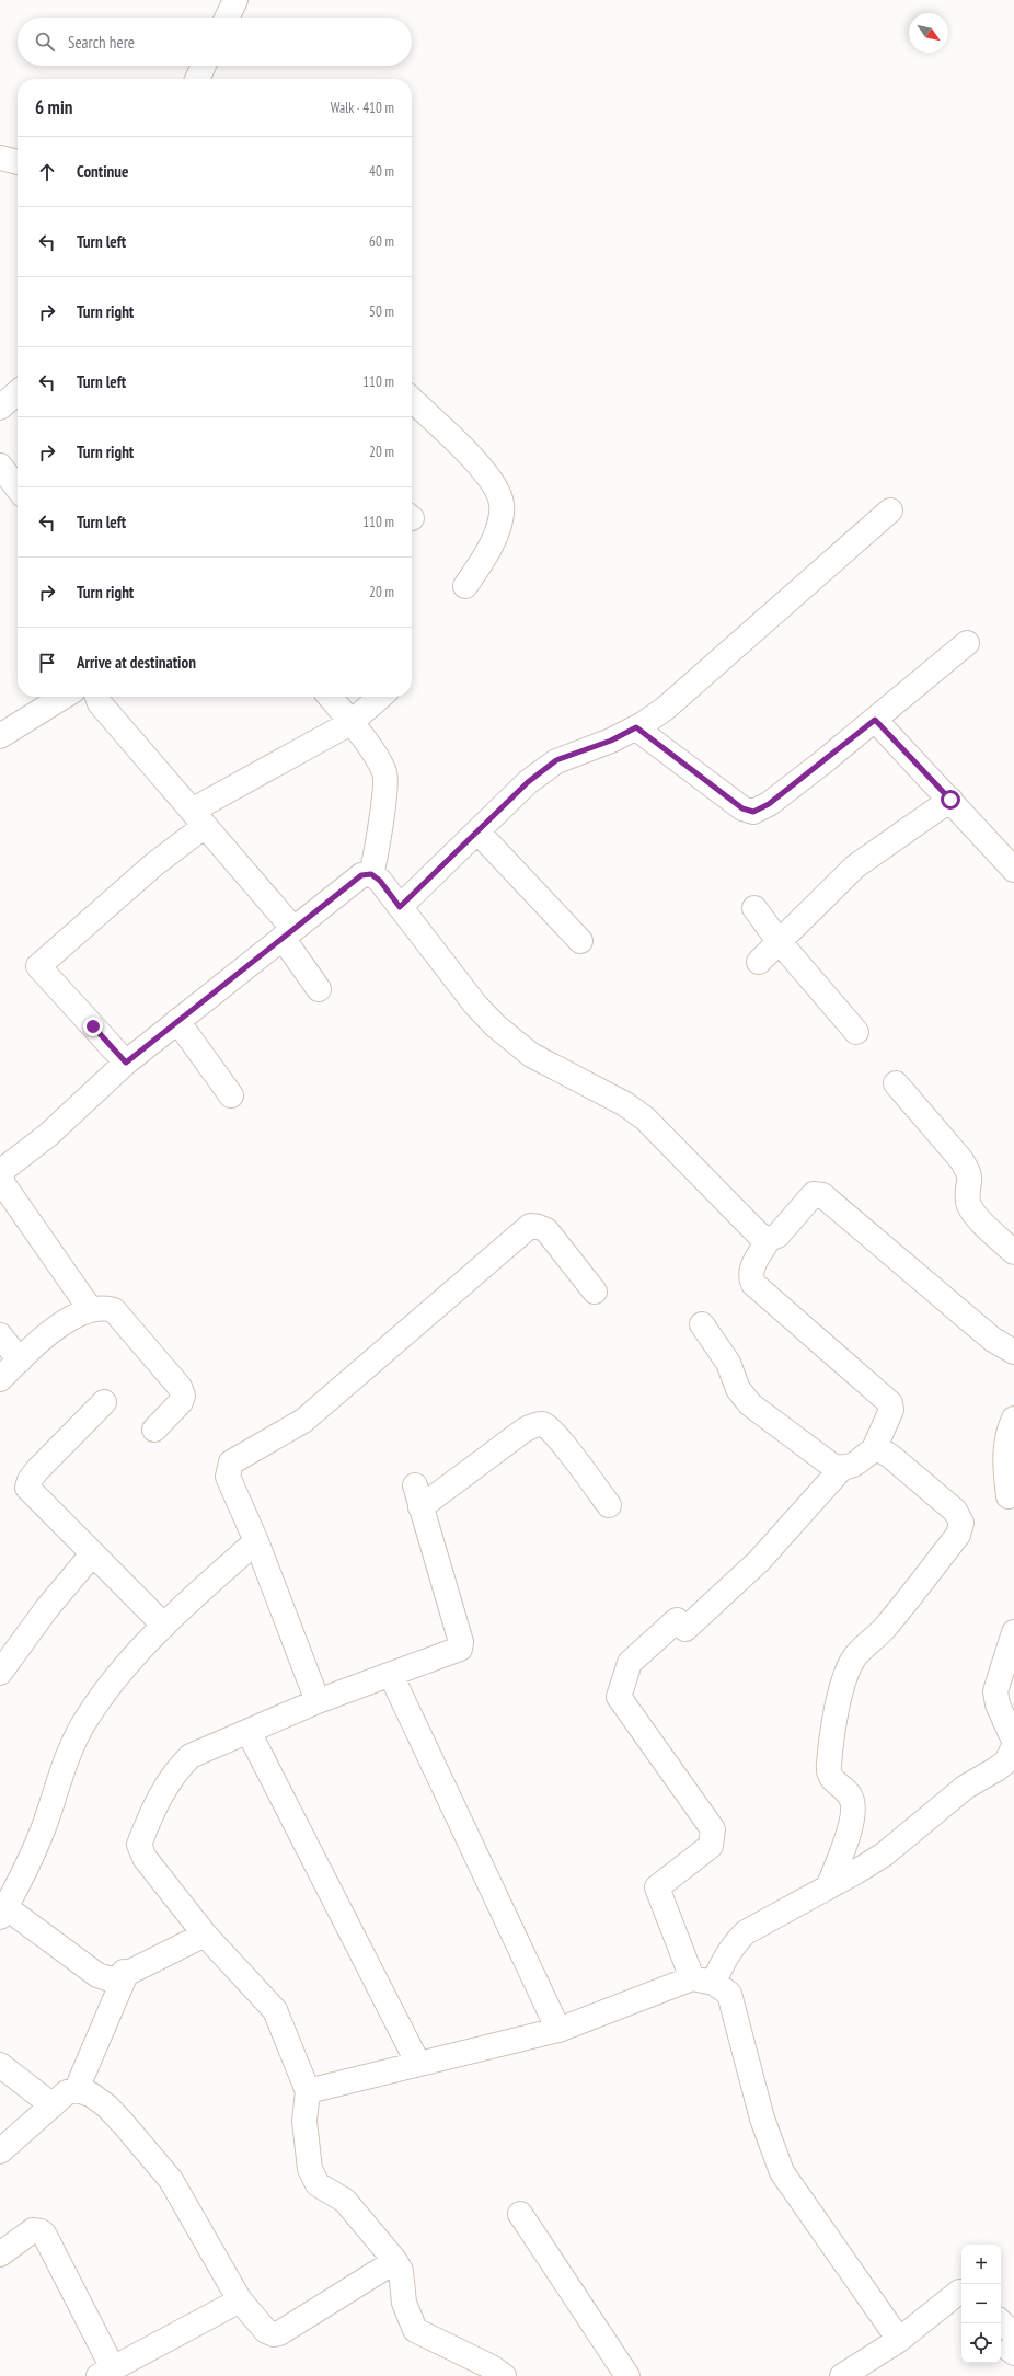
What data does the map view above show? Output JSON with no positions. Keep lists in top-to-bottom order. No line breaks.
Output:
{"north":"bottom right","page":{"search":"Search here","heading":["6 min","Walk · 410 m"],"list":[["Continue","40 m"],["Turn left","60 m"],["Turn right","50 m"],["Turn left","110 m"],["Turn right","20 m"],["Turn left","110 m"],["Turn right","20 m"],"Arrive at destination"],"map_buttons":["+","−"]}}
